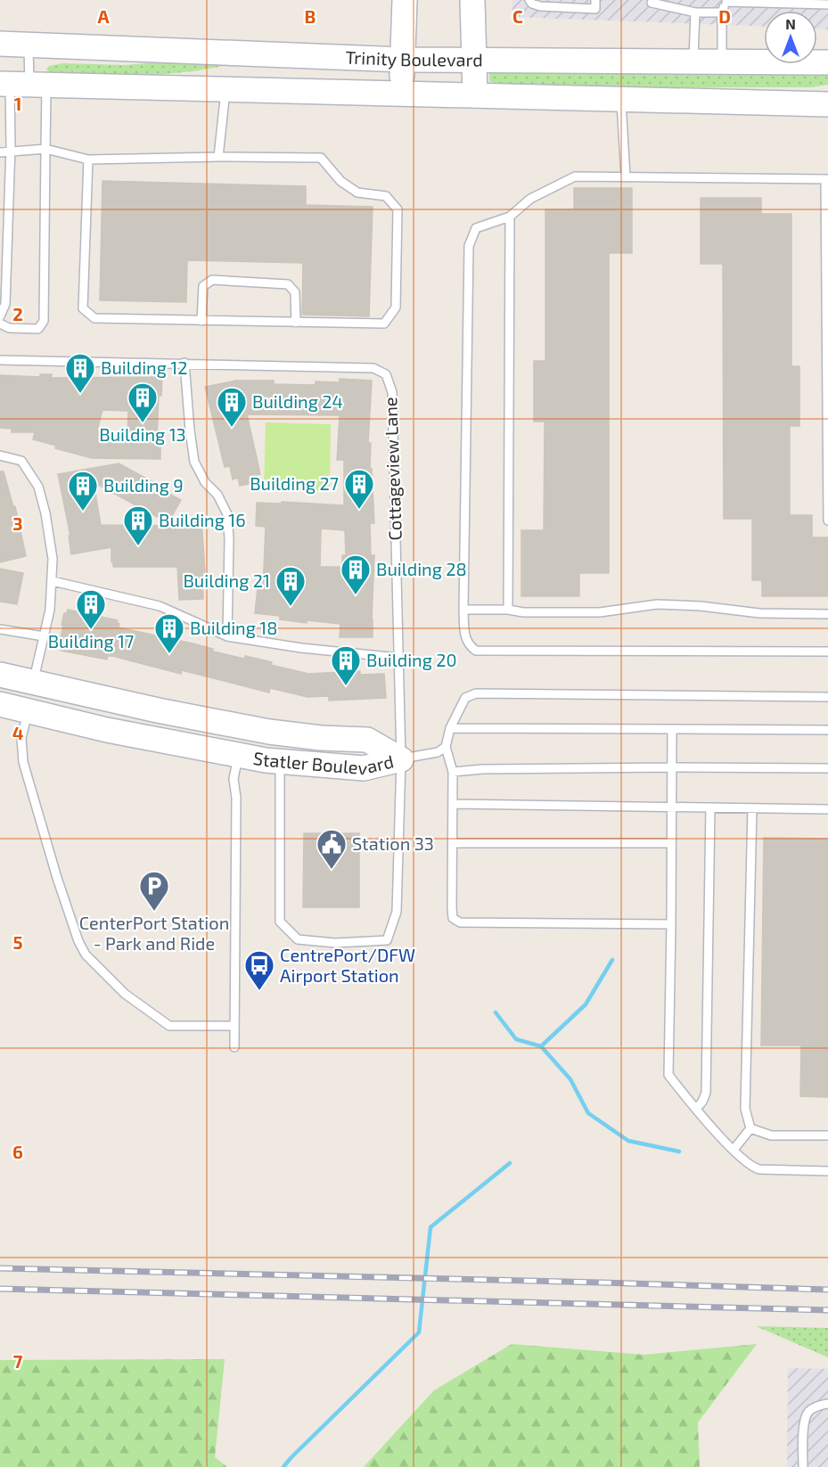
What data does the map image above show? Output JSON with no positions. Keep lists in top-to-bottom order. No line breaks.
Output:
{"streets":{"main road":["Trinity Boulevard","Statler Boulevard"],"lane":["Cottageview Lane"]},"crossings":[["Cottageview Lane","Statler Boulevard"]],"places":{"building":["Building 12","Building 13","Building 24","Building 27","Building 9","Building 16","Building 28","Building 21","Building 17","Building 18","Building 20"],"public building":["Station 33"],"parking":["CenterPort Station - Park and Ride"],"bus stop":["CentrePort/DFW Airport Station"]},"north":"top","grid":{"columns":["A","B","C","D"],"rows":["1","2","3","4","5","6","7"]}}
